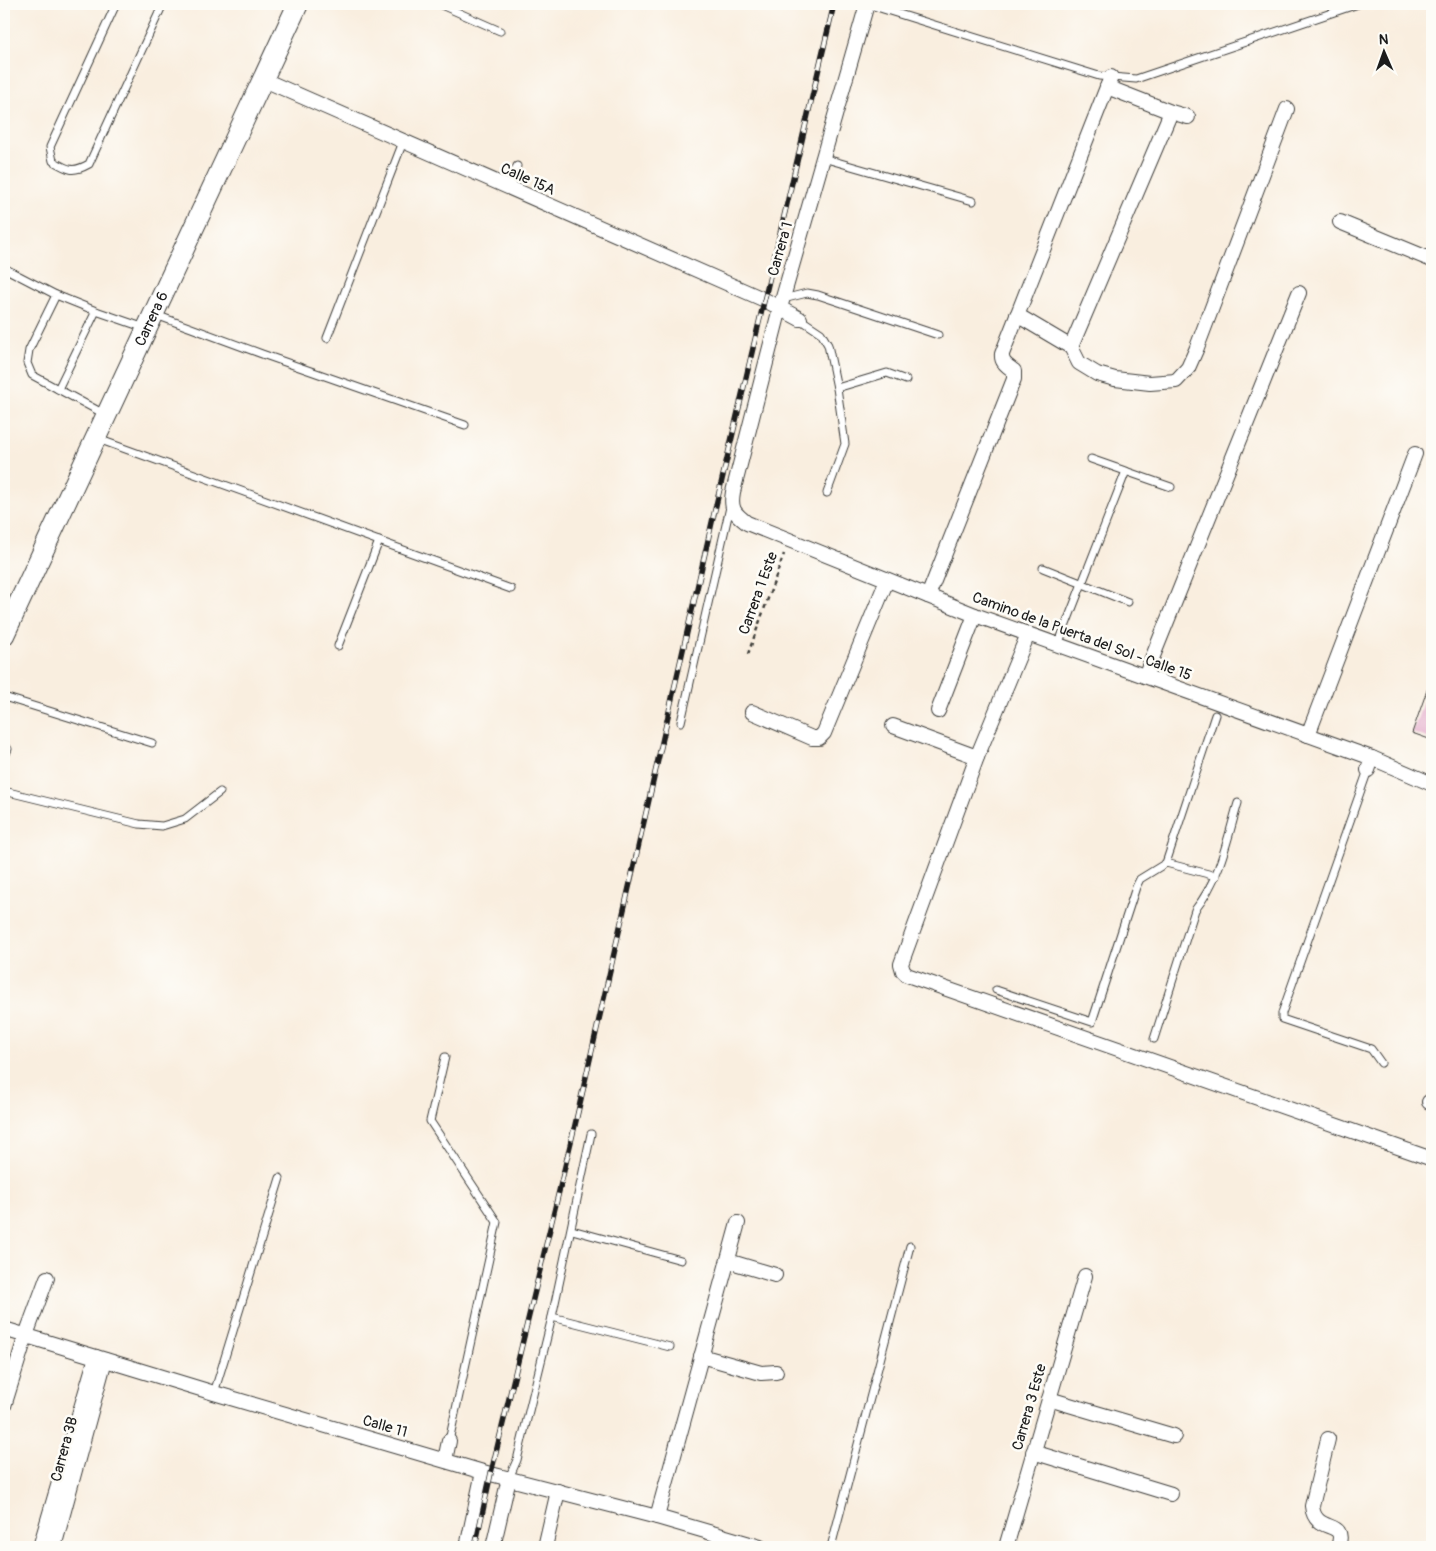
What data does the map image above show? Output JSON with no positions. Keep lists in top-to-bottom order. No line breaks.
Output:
{"streets":{"main road":["Carrera 6"],"street":["Calle 15A","Carrera 1","Camino de la Puerta del Sol - Calle 15","Carrera 3 Este","Calle 11","Carrera 3B"],"path":["Carrera 1 Este"]},"crossings":[["Calle 15A","Carrera 1"],["Calle 15A","Carrera 6"],["Carrera 1","Camino de la Puerta del Sol - Calle 15"],["Carrera 1 Este","Camino de la Puerta del Sol - Calle 15"],["Calle 11","Carrera 3B"]],"north":"top"}
